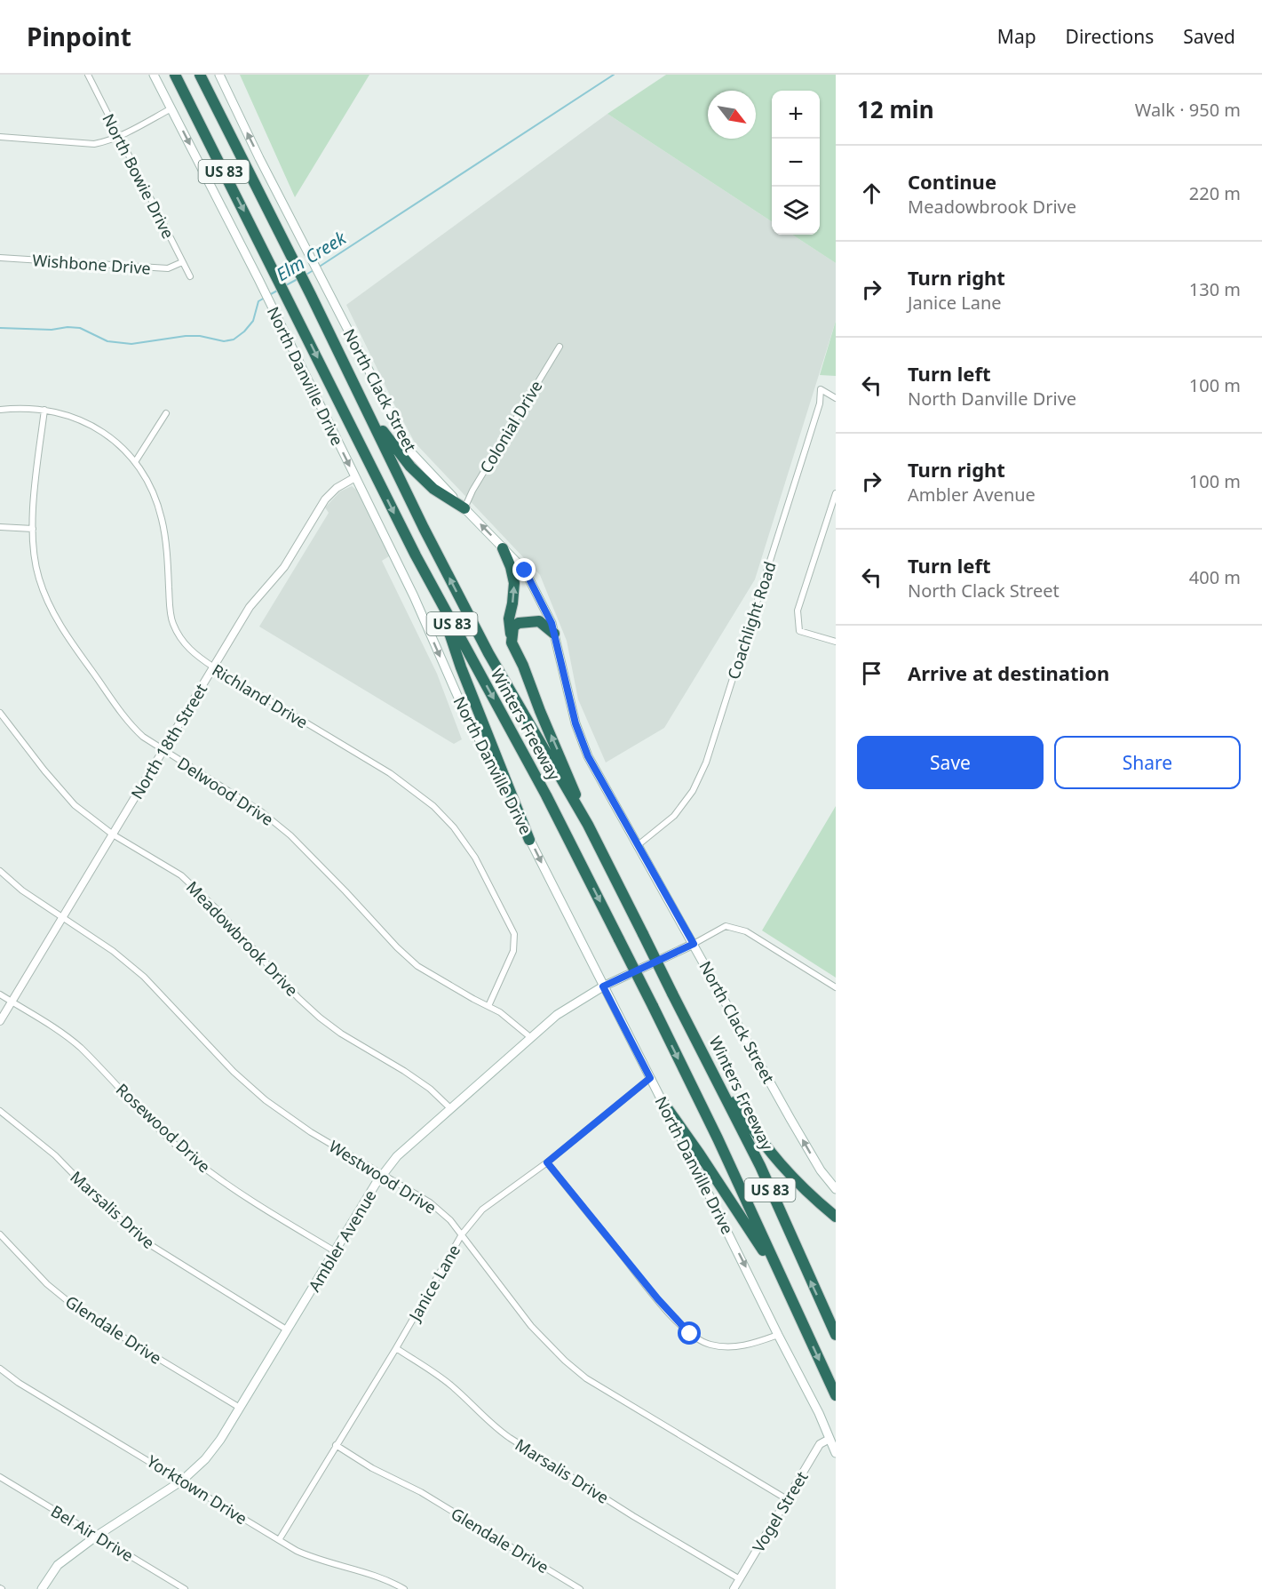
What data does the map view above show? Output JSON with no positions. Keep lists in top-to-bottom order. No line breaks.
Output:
{"streets":{"highway":["US 83","Winters Freeway"],"main road":["North Danville Drive","North Clack Street","Ambler Avenue"],"street":["North Bowie Drive","Wishbone Drive","Colonial Drive","Coachlight Road","Richland Drive","North 18th Street","Delwood Drive","Meadowbrook Drive","Rosewood Drive","Westwood Drive","Marsalis Drive","Janice Lane","Glendale Drive","Yorktown Drive","Vogel Street","Bel Air Drive"]},"crossings":[["North Bowie Drive","Wishbone Drive"],["North Danville Drive","North 18th Street"],["North Danville Drive","Ambler Avenue"],["North Danville Drive","Janice Lane"],["North Danville Drive","Vogel Street"],["North Clack Street","Colonial Drive"],["North Clack Street","Coachlight Road"],["North Clack Street","Ambler Avenue"],["Richland Drive","North 18th Street"],["Richland Drive","Delwood Drive"],["North 18th Street","Delwood Drive"],["North 18th Street","Meadowbrook Drive"],["North 18th Street","Rosewood Drive"],["North 18th Street","Westwood Drive"],["Delwood Drive","Ambler Avenue"],["Meadowbrook Drive","Ambler Avenue"],["Rosewood Drive","Ambler Avenue"],["Westwood Drive","Ambler Avenue"],["Westwood Drive","Janice Lane"],["Westwood Drive","Vogel Street"],["Marsalis Drive","Ambler Avenue"],["Marsalis Drive","Janice Lane"],["Marsalis Drive","Vogel Street"],["Ambler Avenue","Glendale Drive"],["Ambler Avenue","Yorktown Drive"],["Ambler Avenue","Bel Air Drive"],["Janice Lane","Glendale Drive"],["Janice Lane","Yorktown Drive"]],"one_way":["North Danville Drive","North Clack Street"],"water":["Elm Creek"],"north":"bottom right","page":{"header":"Pinpoint","nav":["Map","Directions","Saved"],"heading":["12 min","Walk · 950 m"],"map_buttons":["+","−"],"list":[["Continue","Meadowbrook Drive","220 m"],["Turn right","Janice Lane","130 m"],["Turn left","North Danville Drive","100 m"],["Turn right","Ambler Avenue","100 m"],["Turn left","North Clack Street","400 m"],"Arrive at destination"],"buttons":["Save","Share"]}}
